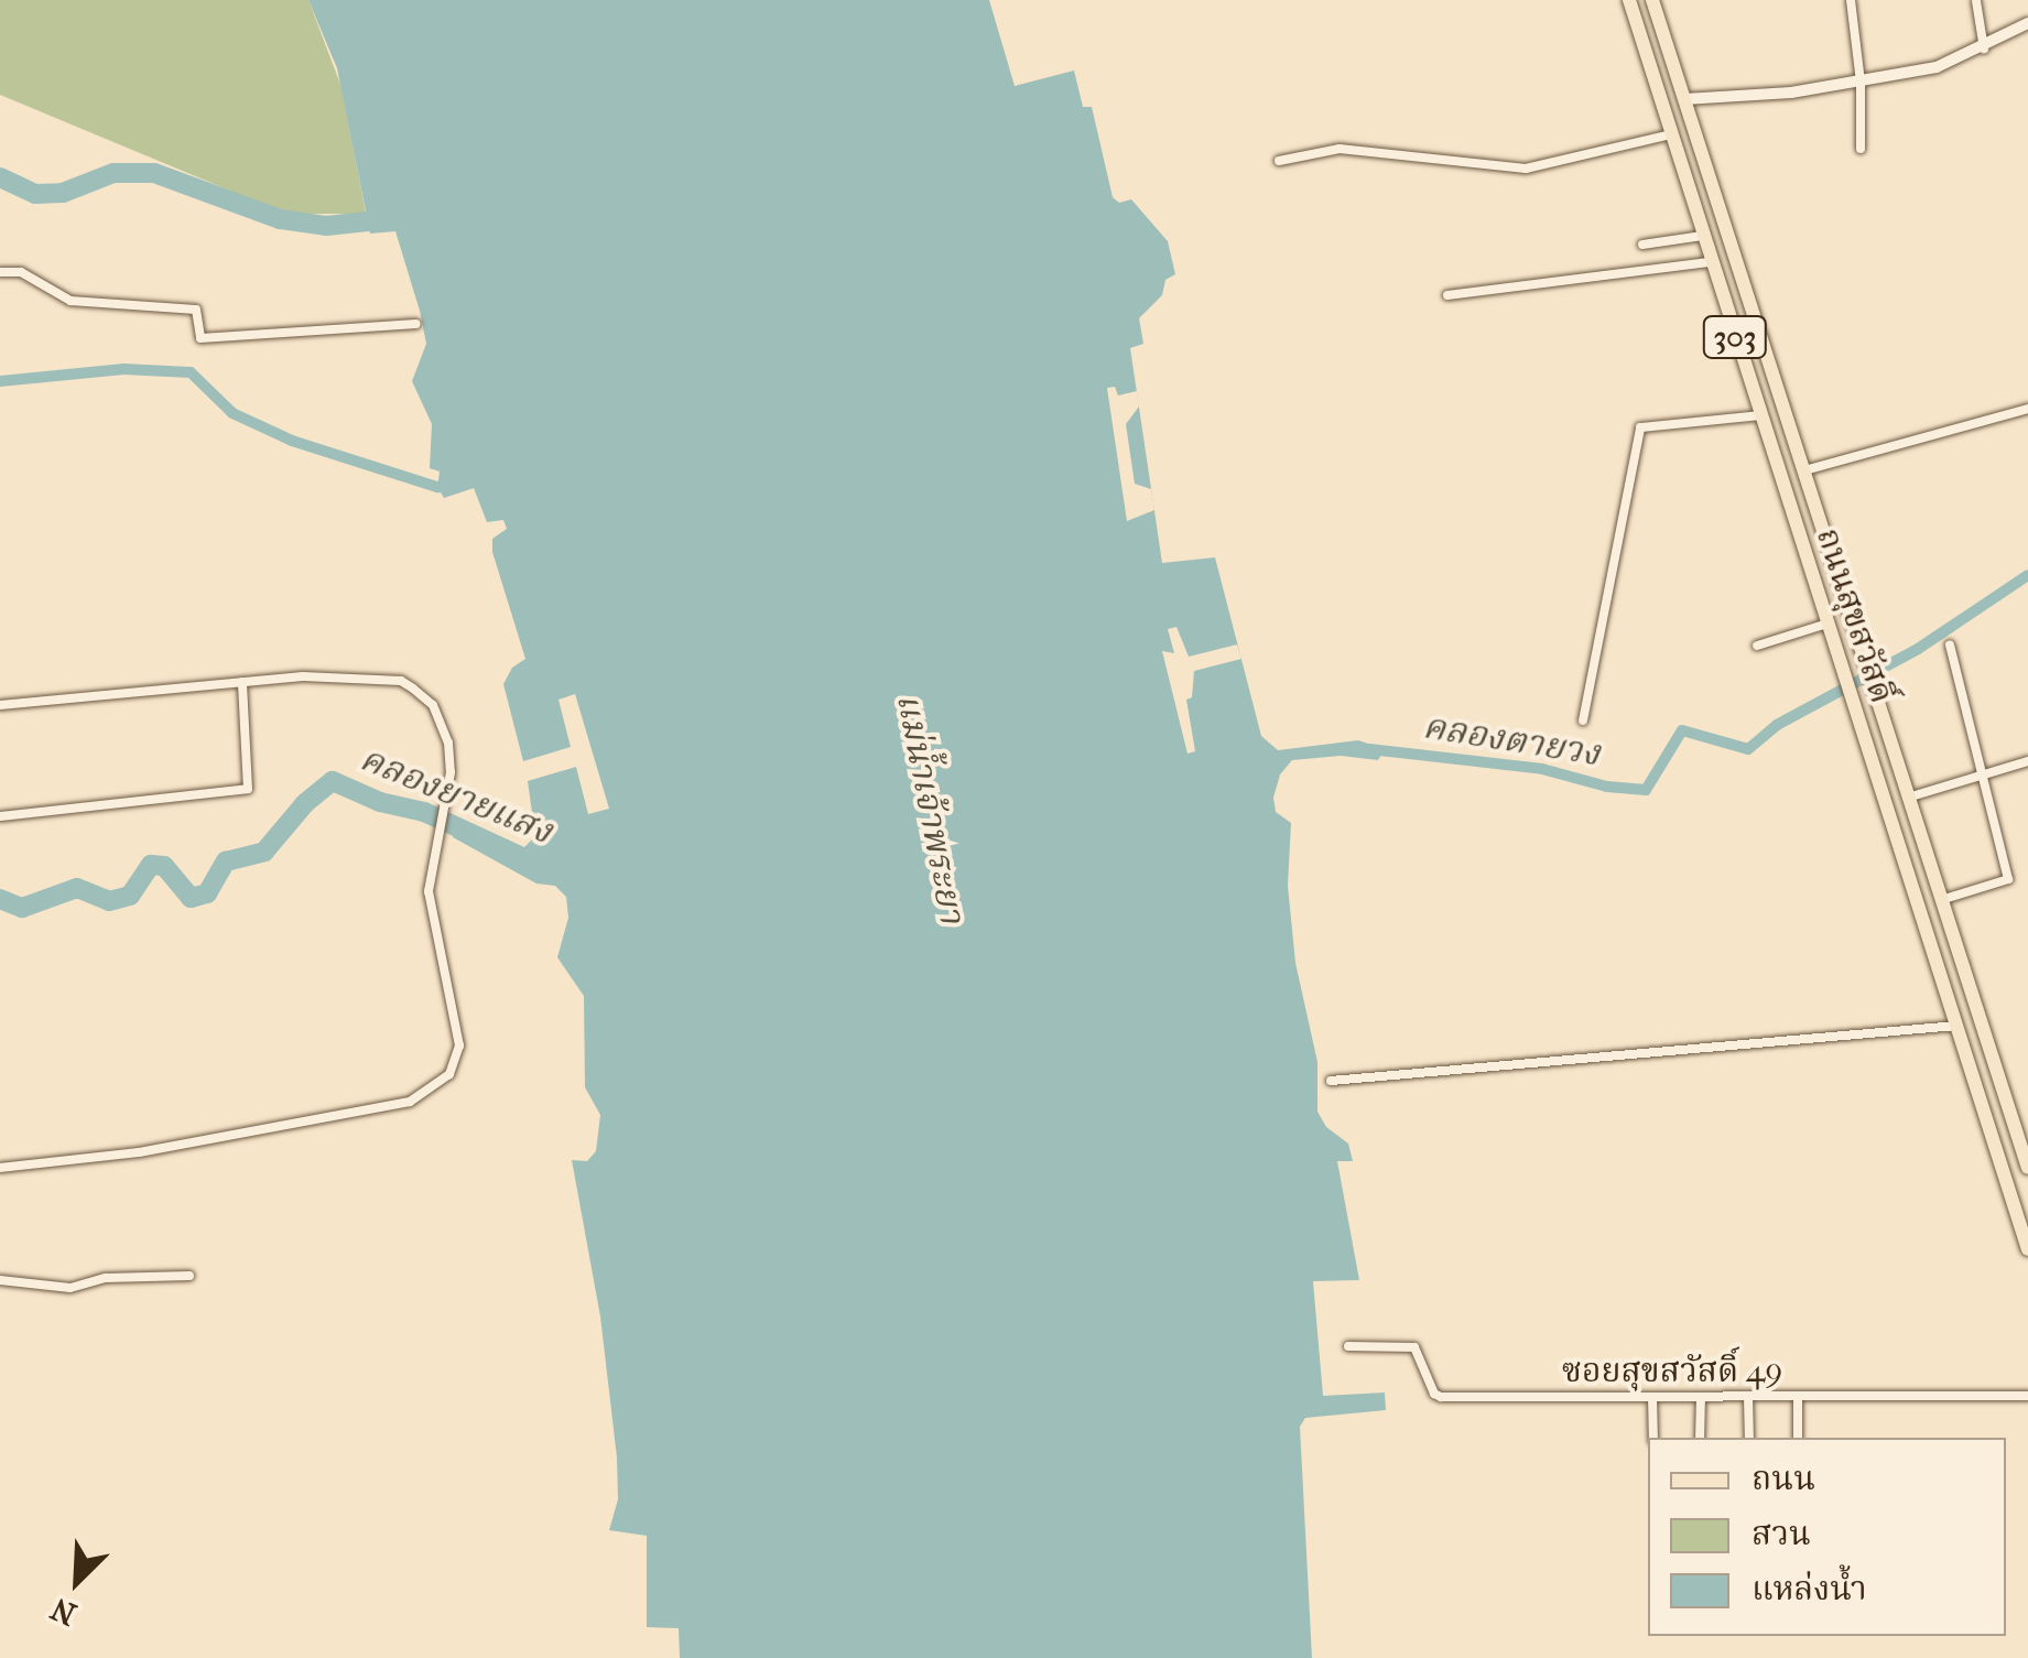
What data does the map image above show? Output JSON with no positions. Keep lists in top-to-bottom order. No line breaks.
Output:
{"streets":{"main road":["303","ถนนสุขสวัสดิ์"],"street":["ซอยสุขสวัสดิ์ 49"]},"water":["คลองตายวง","คลองยายแสง","แม่น้ำเจ้าพระยา"],"legend":["ถนน","สวน","แหล่งน้ำ"],"north":"bottom left"}
